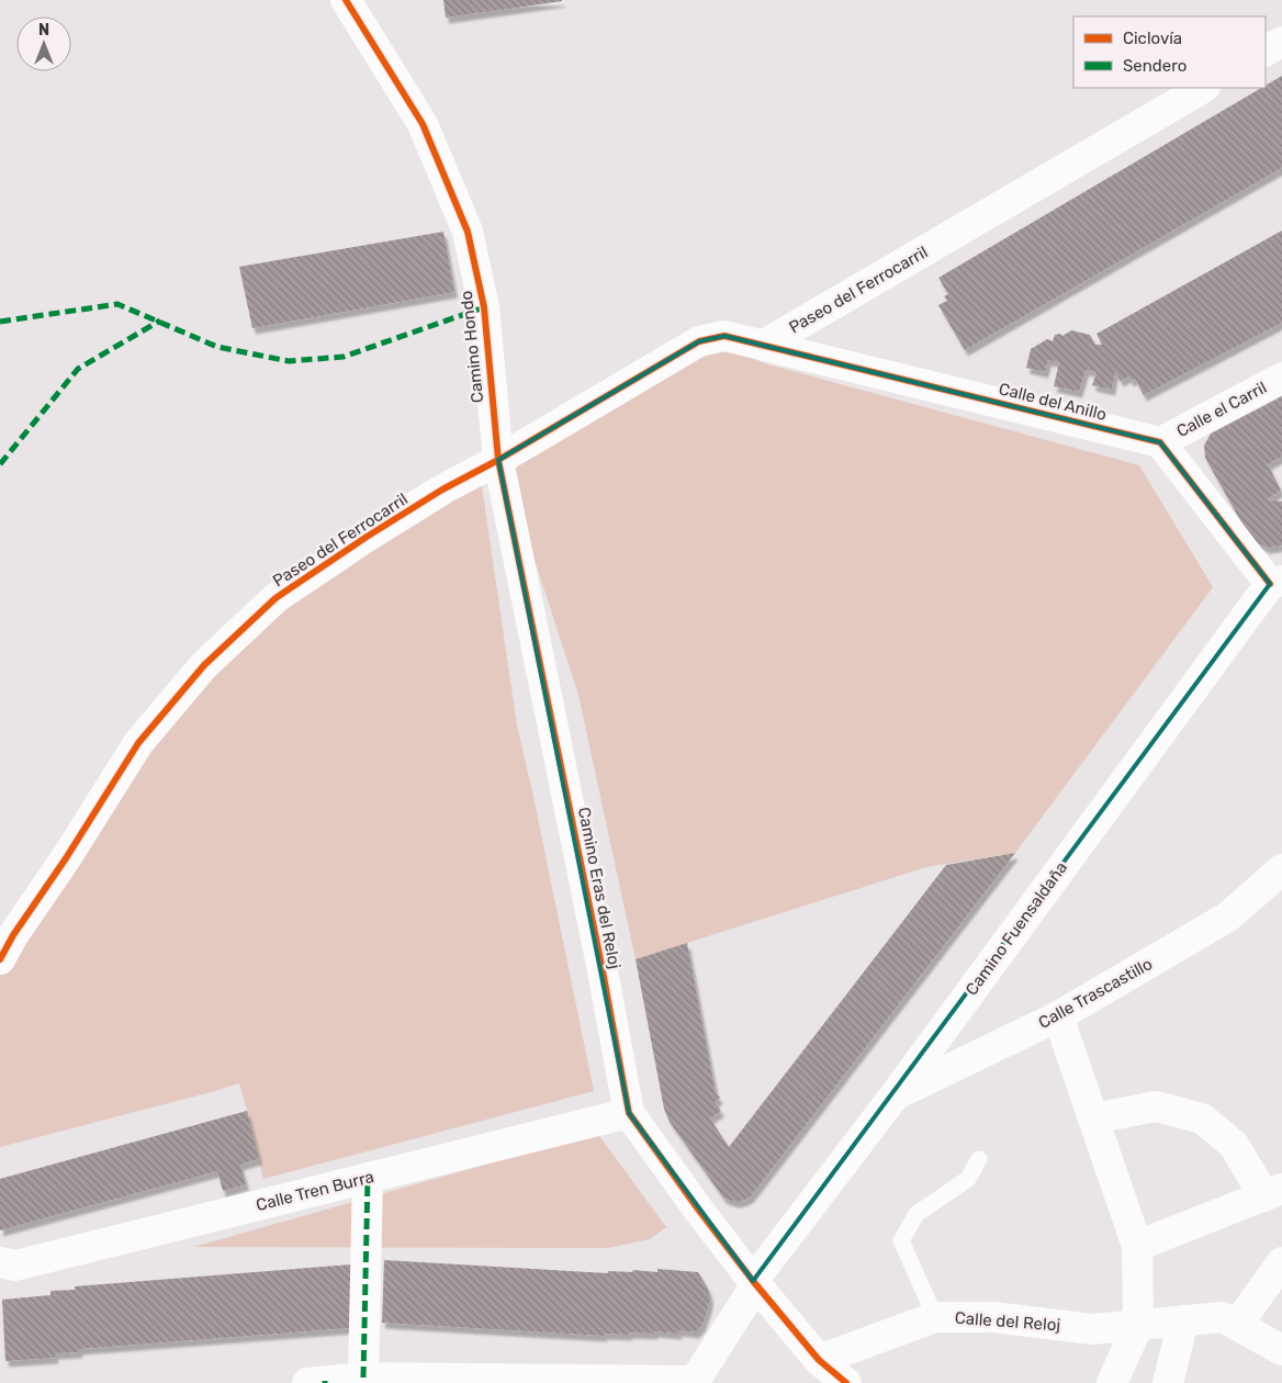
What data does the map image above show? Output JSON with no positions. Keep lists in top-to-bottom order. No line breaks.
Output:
{"streets":{"street":["Paseo del Ferrocarril","Camino Hondo","Calle del Anillo","Calle el Carril","Camino Eras del Reloj","Camino Fuensaldaña","Calle Trascastillo","Calle Tren Burra","Calle del Reloj"]},"crossings":[["Paseo del Ferrocarril","Camino Hondo"],["Paseo del Ferrocarril","Calle del Anillo"],["Paseo del Ferrocarril","Camino Eras del Reloj"],["Camino Hondo","Camino Eras del Reloj"],["Calle del Anillo","Calle el Carril"],["Camino Eras del Reloj","Camino Fuensaldaña"],["Camino Eras del Reloj","Calle Tren Burra"],["Camino Eras del Reloj","Calle del Reloj"],["Camino Fuensaldaña","Calle Trascastillo"]],"legend":["Ciclovía","Sendero"],"north":"top"}
